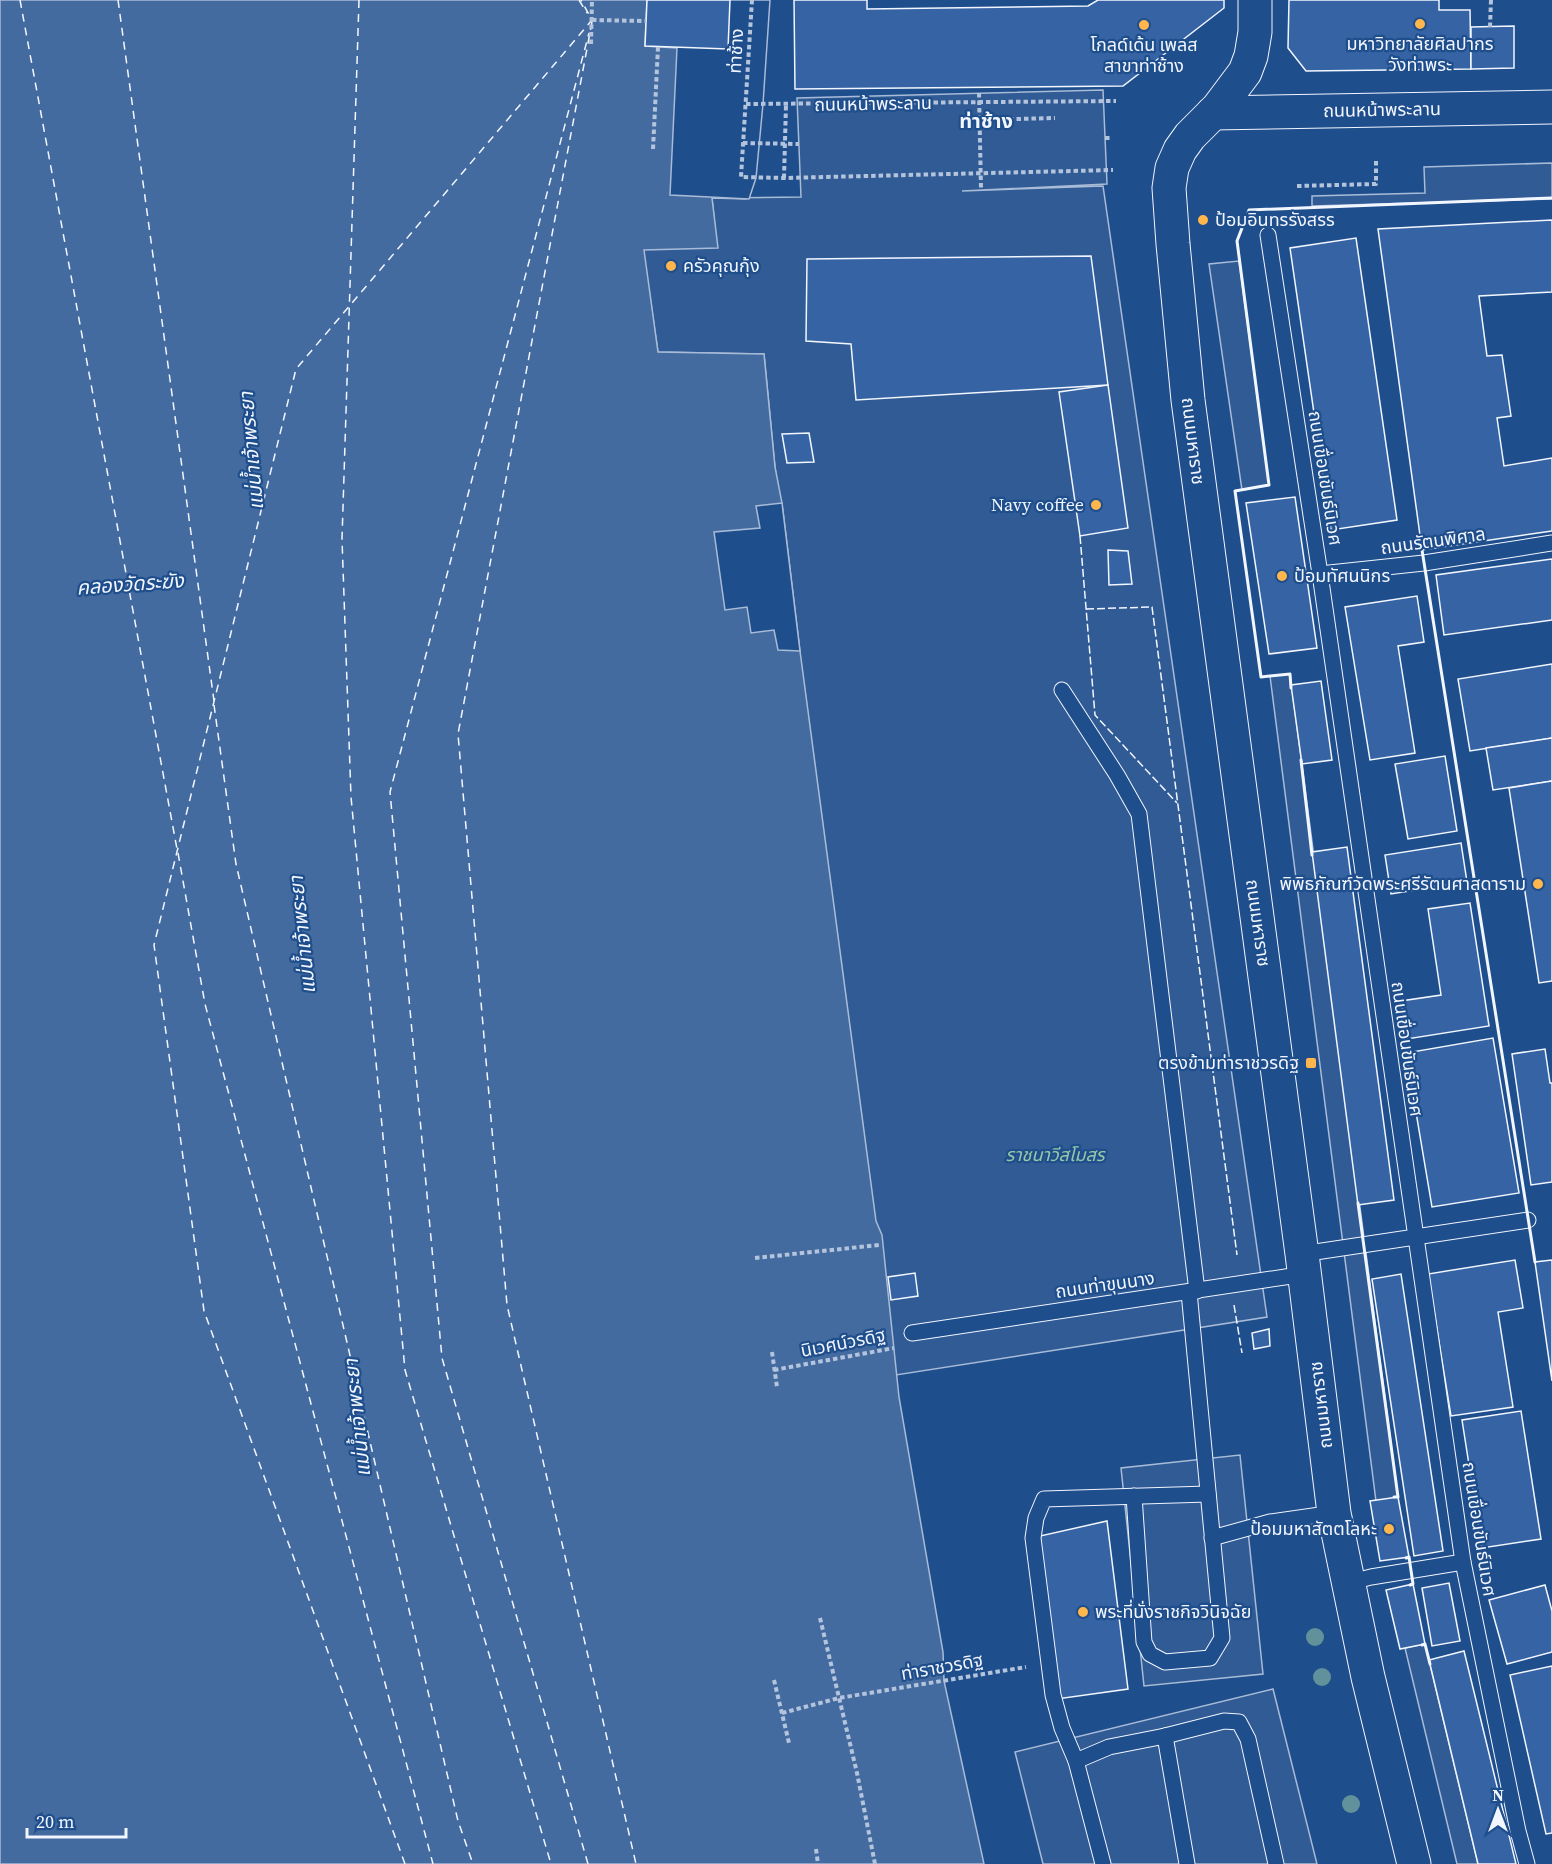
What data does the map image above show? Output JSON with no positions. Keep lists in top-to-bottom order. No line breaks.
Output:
{"streets":{"street":["ถนนหน้าพระลาน","ถนนมหาราช"],"lane":["ถนนเขื่อนขันธ์นิเวศ","ถนนรัตนพิศาล","ถนนท่าขุนนาง"],"path":["ท่าช้าง","นิเวศน์วรดิฐ","ท่าราชวรดิฐ"]},"crossings":[["ท่าช้าง","ถนนหน้าพระลาน"],["ถนนหน้าพระลาน","ถนนมหาราช"],["ถนนมหาราช","ถนนท่าขุนนาง"],["ถนนเขื่อนขันธ์นิเวศ","ถนนรัตนพิศาล"],["ถนนเขื่อนขันธ์นิเวศ","ถนนท่าขุนนาง"],["ถนนท่าขุนนาง","นิเวศน์วรดิฐ"]],"districts":["ท่าช้าง"],"water":["แม่น้ำเจ้าพระยา","คลองวัดระฆัง"],"parks":["ราชนาวีสโมสร"],"places":{"other":["มหาวิทยาลัยศิลปากร วังท่าพระ","โกลด์เด้น เพลส สาขาท่าช้าง","ป้อมอินทรรังสรร","ครัวคุณกุ้ง","Navy coffee","ป้อมทัศนนิกร","พิพิธภัณฑ์วัดพระศรีรัตนศาสดาราม","ป้อมมหาสัตตโลหะ","พระที่นั่งราชกิจวินิจฉัย"],"transit":["ตรงข้ามท่าราชวรดิฐ"]},"scale_bar":"20 m","north":"top"}
